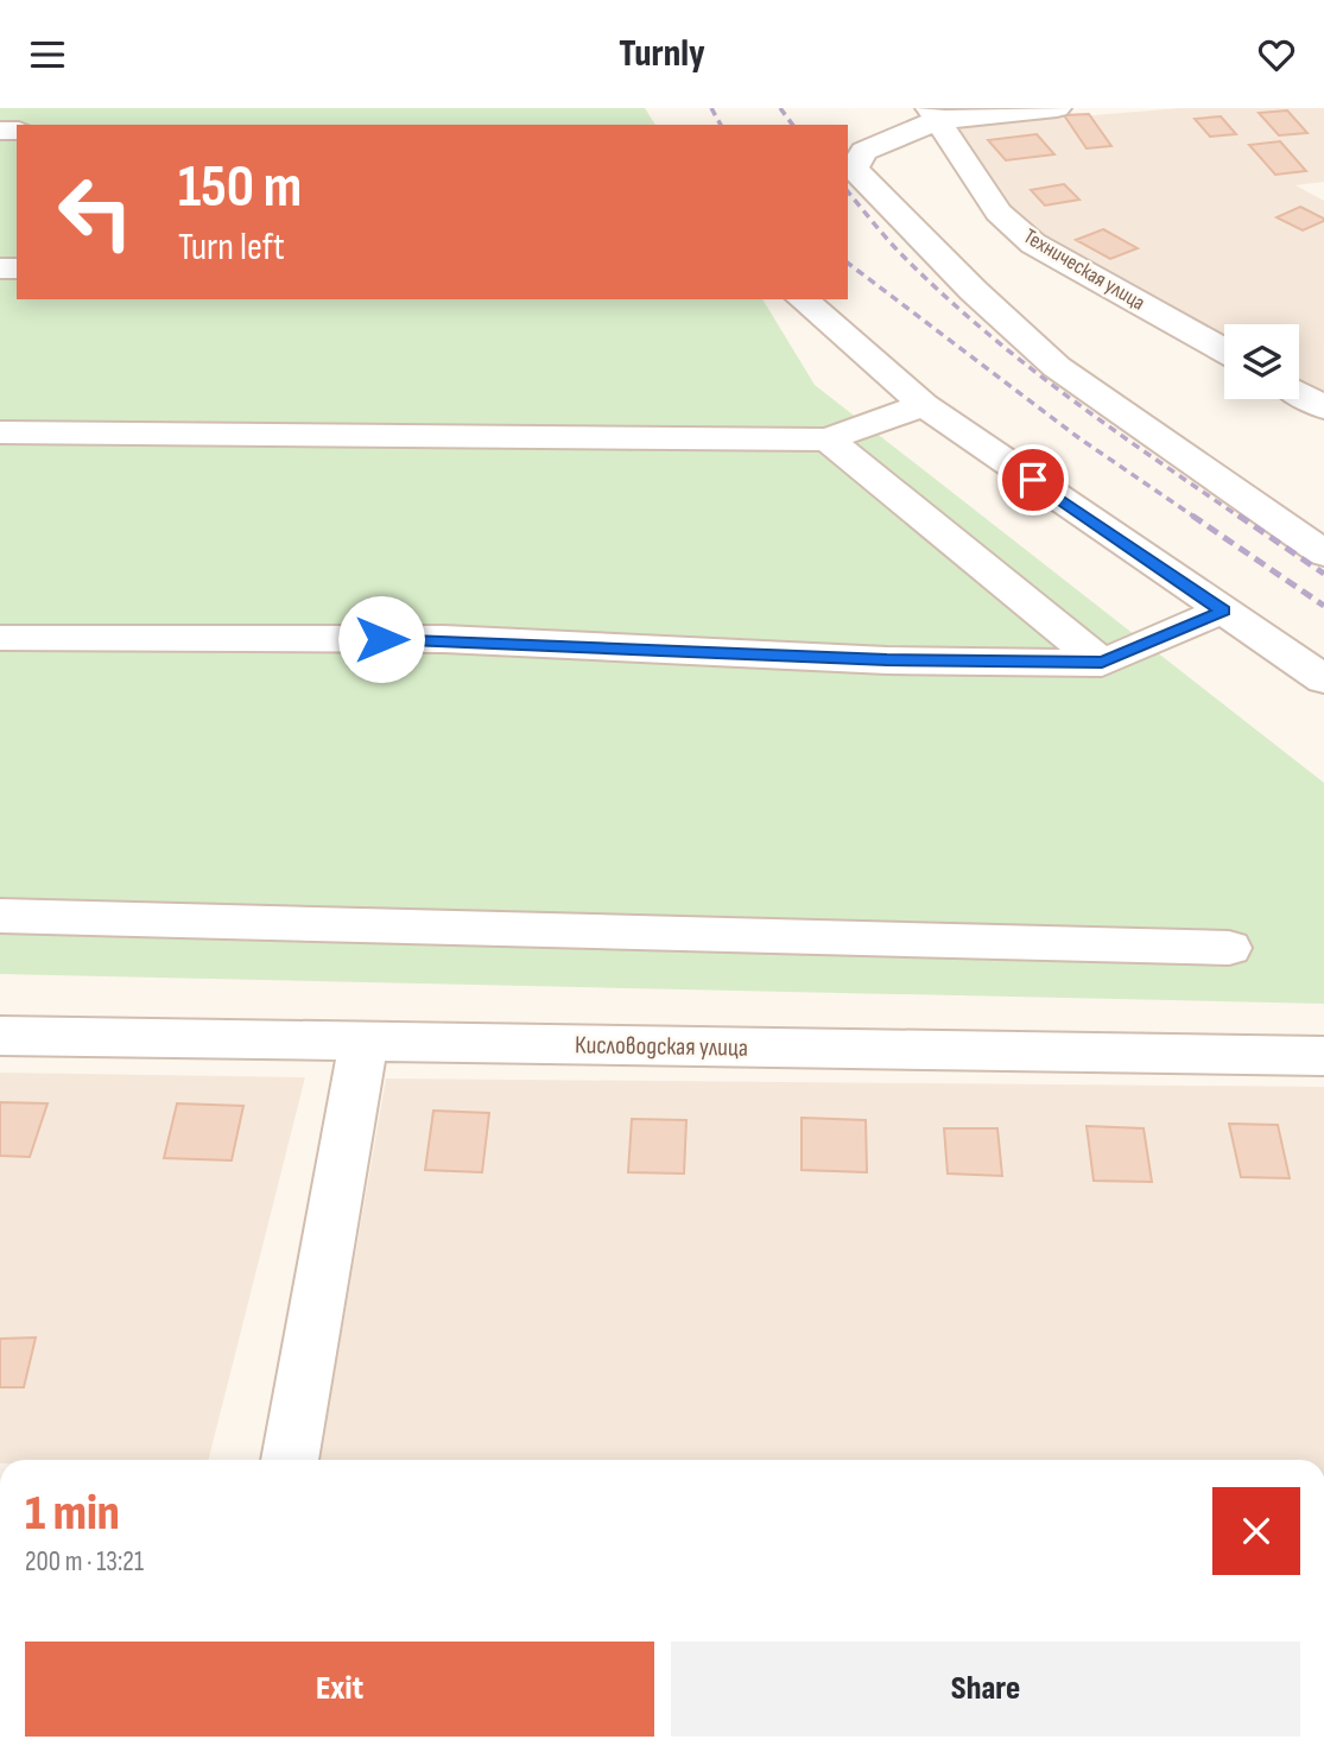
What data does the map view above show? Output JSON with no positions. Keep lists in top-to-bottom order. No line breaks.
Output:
{"streets":{"street":["Техническая улица","Кисловодская улица"]},"page":{"header":"Turnly","turn":["150 m","Turn left"],"heading":["1 min","200 m · 13:21"],"buttons":["Exit","Share"]}}
